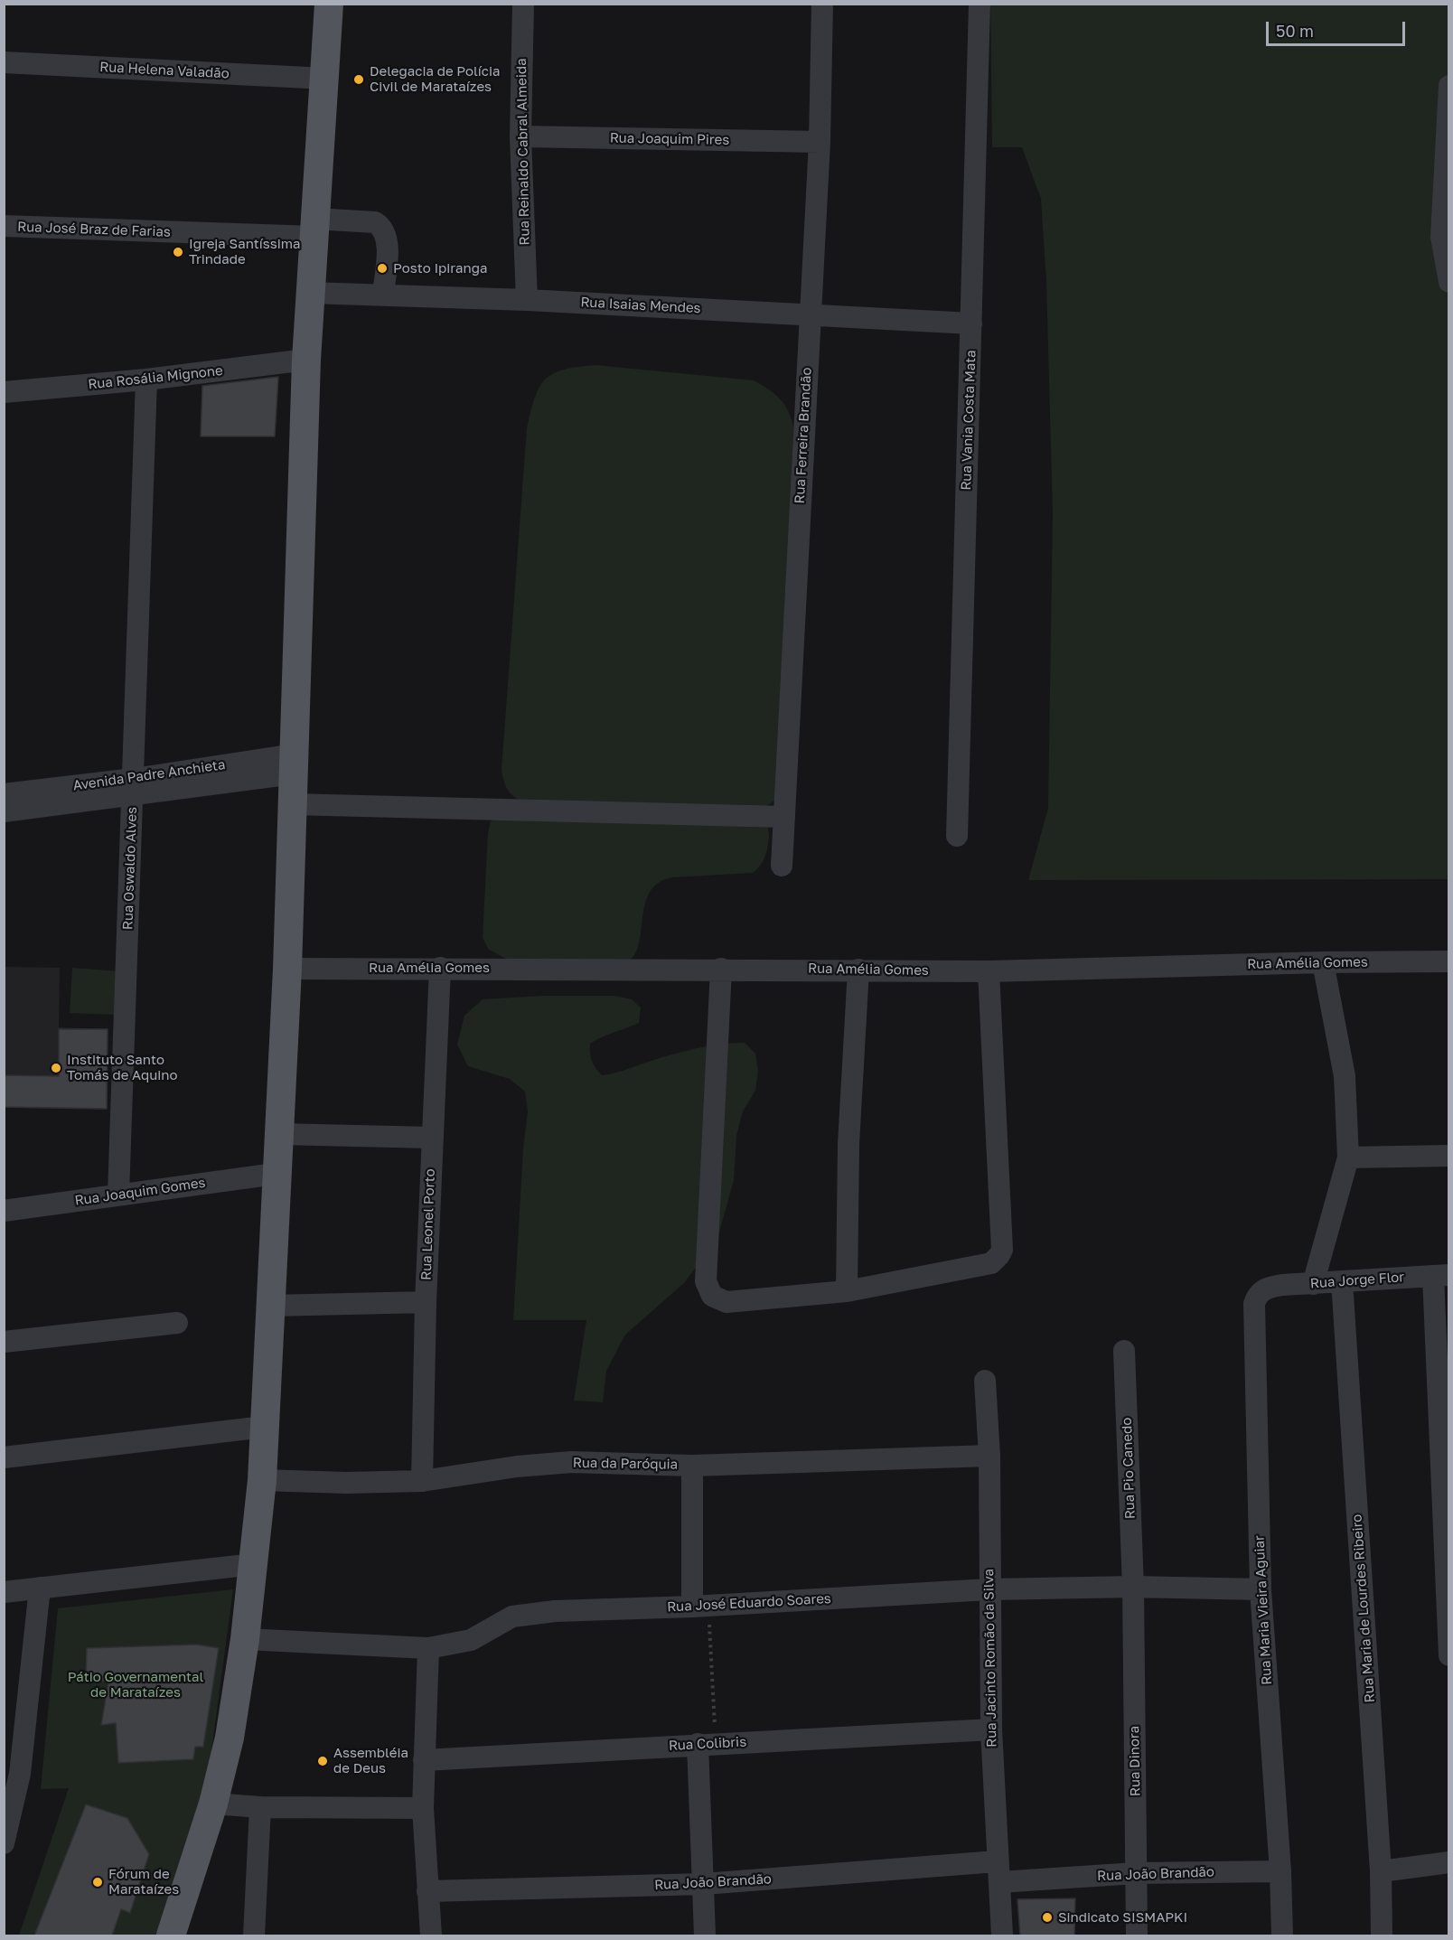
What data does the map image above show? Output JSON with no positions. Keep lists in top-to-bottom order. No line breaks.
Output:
{"streets":{"street":["Rua Helena Valadão","Rua Joaquim Pires","Rua Reinaldo Cabral Almeida","Rua José Braz de Farias","Rua Isaias Mendes","Rua Rosália Mignone","Rua Vania Costa Mata","Rua Ferreira Brandão","Avenida Padre Anchieta","Rua Oswaldo Alves","Rua Amélia Gomes","Rua Joaquim Gomes","Rua Leonel Porto","Rua Jorge Flor","Rua da Paróquia","Rua Pio Canedo","Rua José Eduardo Soares","Rua Maria de Lourdes Ribeiro","Rua Maria Vieira Aguiar","Rua Jacinto Romão da Silva","Rua Colibris","Rua Dinora","Rua João Brandão"]},"crossings":[["Rua Joaquim Pires","Rua Reinaldo Cabral Almeida"],["Rua Joaquim Pires","Rua Ferreira Brandão"],["Rua Reinaldo Cabral Almeida","Rua Isaias Mendes"],["Rua José Braz de Farias","Rua Isaias Mendes"],["Rua Isaias Mendes","Rua Vania Costa Mata"],["Rua Isaias Mendes","Rua Ferreira Brandão"],["Rua Rosália Mignone","Rua Oswaldo Alves"],["Avenida Padre Anchieta","Rua Oswaldo Alves"],["Rua Oswaldo Alves","Rua Joaquim Gomes"],["Rua Amélia Gomes","Rua Leonel Porto"],["Rua Leonel Porto","Rua da Paróquia"],["Rua Jorge Flor","Rua Maria de Lourdes Ribeiro"],["Rua Jorge Flor","Rua Maria Vieira Aguiar"],["Rua da Paróquia","Rua Jacinto Romão da Silva"],["Rua Pio Canedo","Rua José Eduardo Soares"],["Rua Pio Canedo","Rua Dinora"],["Rua José Eduardo Soares","Rua Maria Vieira Aguiar"],["Rua José Eduardo Soares","Rua Jacinto Romão da Silva"],["Rua José Eduardo Soares","Rua Dinora"],["Rua Maria Vieira Aguiar","Rua João Brandão"],["Rua Jacinto Romão da Silva","Rua Colibris"],["Rua Jacinto Romão da Silva","Rua João Brandão"],["Rua Dinora","Rua João Brandão"]],"parks":["Pátio Governamental de Marataízes"],"places":["Delegacia de Polícia Civil de Marataízes","Igreja Santíssima Trindade","Posto Ipiranga","Instituto Santo Tomás de Aquino","Assembléia de Deus","Fórum de Marataízes","Sindicato SISMAPKI"],"scale_bar":"50 m"}
